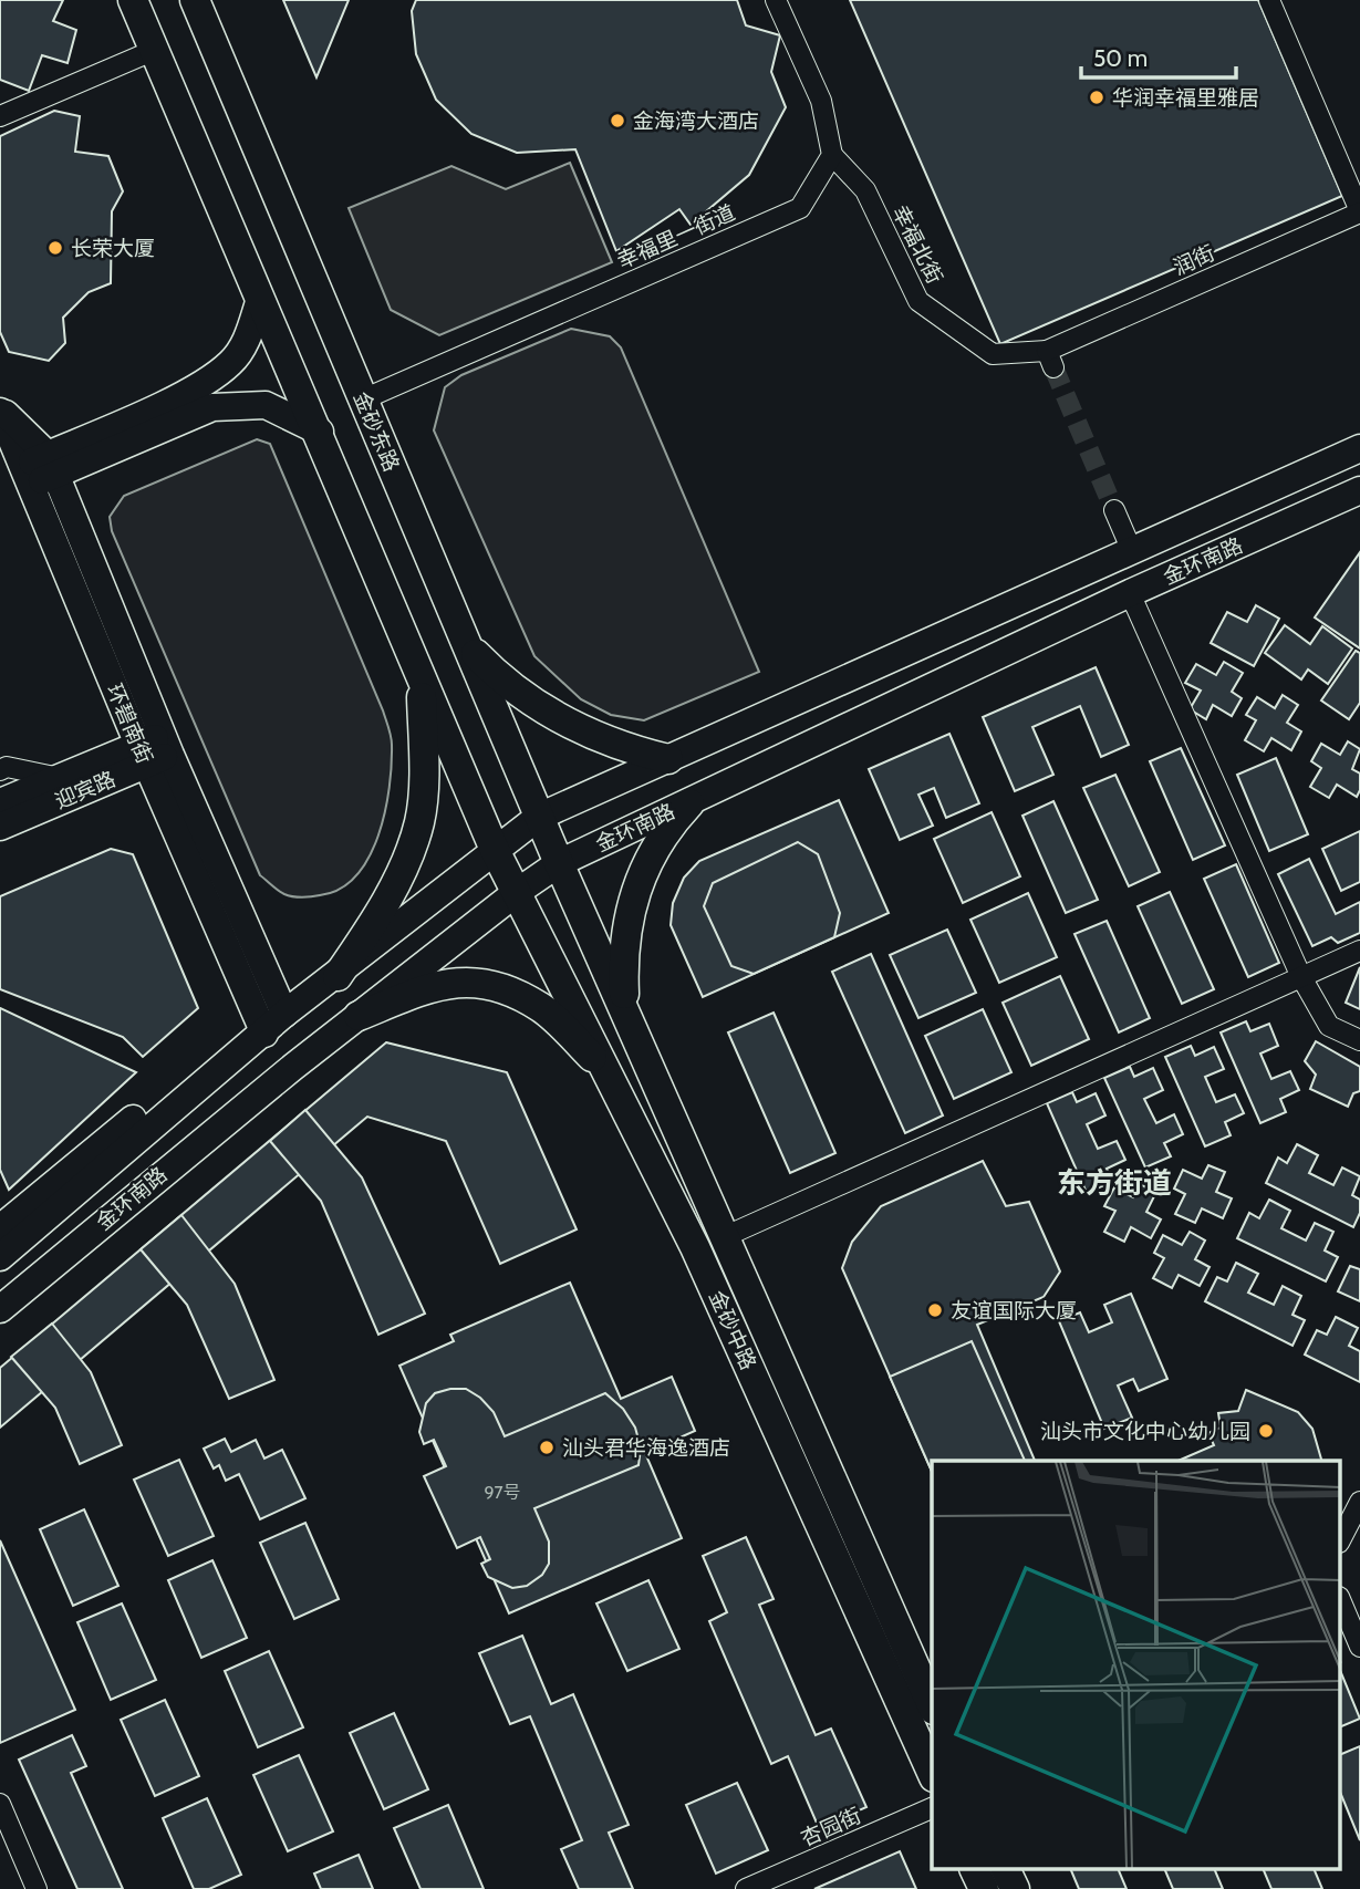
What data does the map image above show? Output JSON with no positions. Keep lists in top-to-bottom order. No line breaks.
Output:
{"streets":{"main road":["金砂东路","金环南路","环碧南街","迎宾路","金砂中路"],"street":["幸福里一街道","幸福北街","润街","杏园街"]},"crossings":[["幸福里一街道","幸福北街"],["幸福里一街道","金砂东路"],["幸福北街","润街"],["金砂东路","金环南路"],["金砂东路","金砂中路"],["金环南路","环碧南街"],["金环南路","金砂中路"],["环碧南街","迎宾路"]],"districts":["东方街道"],"places":["华润幸福里雅居","金海湾大酒店","长荣大厦","友谊国际大厦","汕头市文化中心幼儿园","汕头君华海逸酒店"],"house_numbers":["97号"],"scale_bar":"50 m"}
